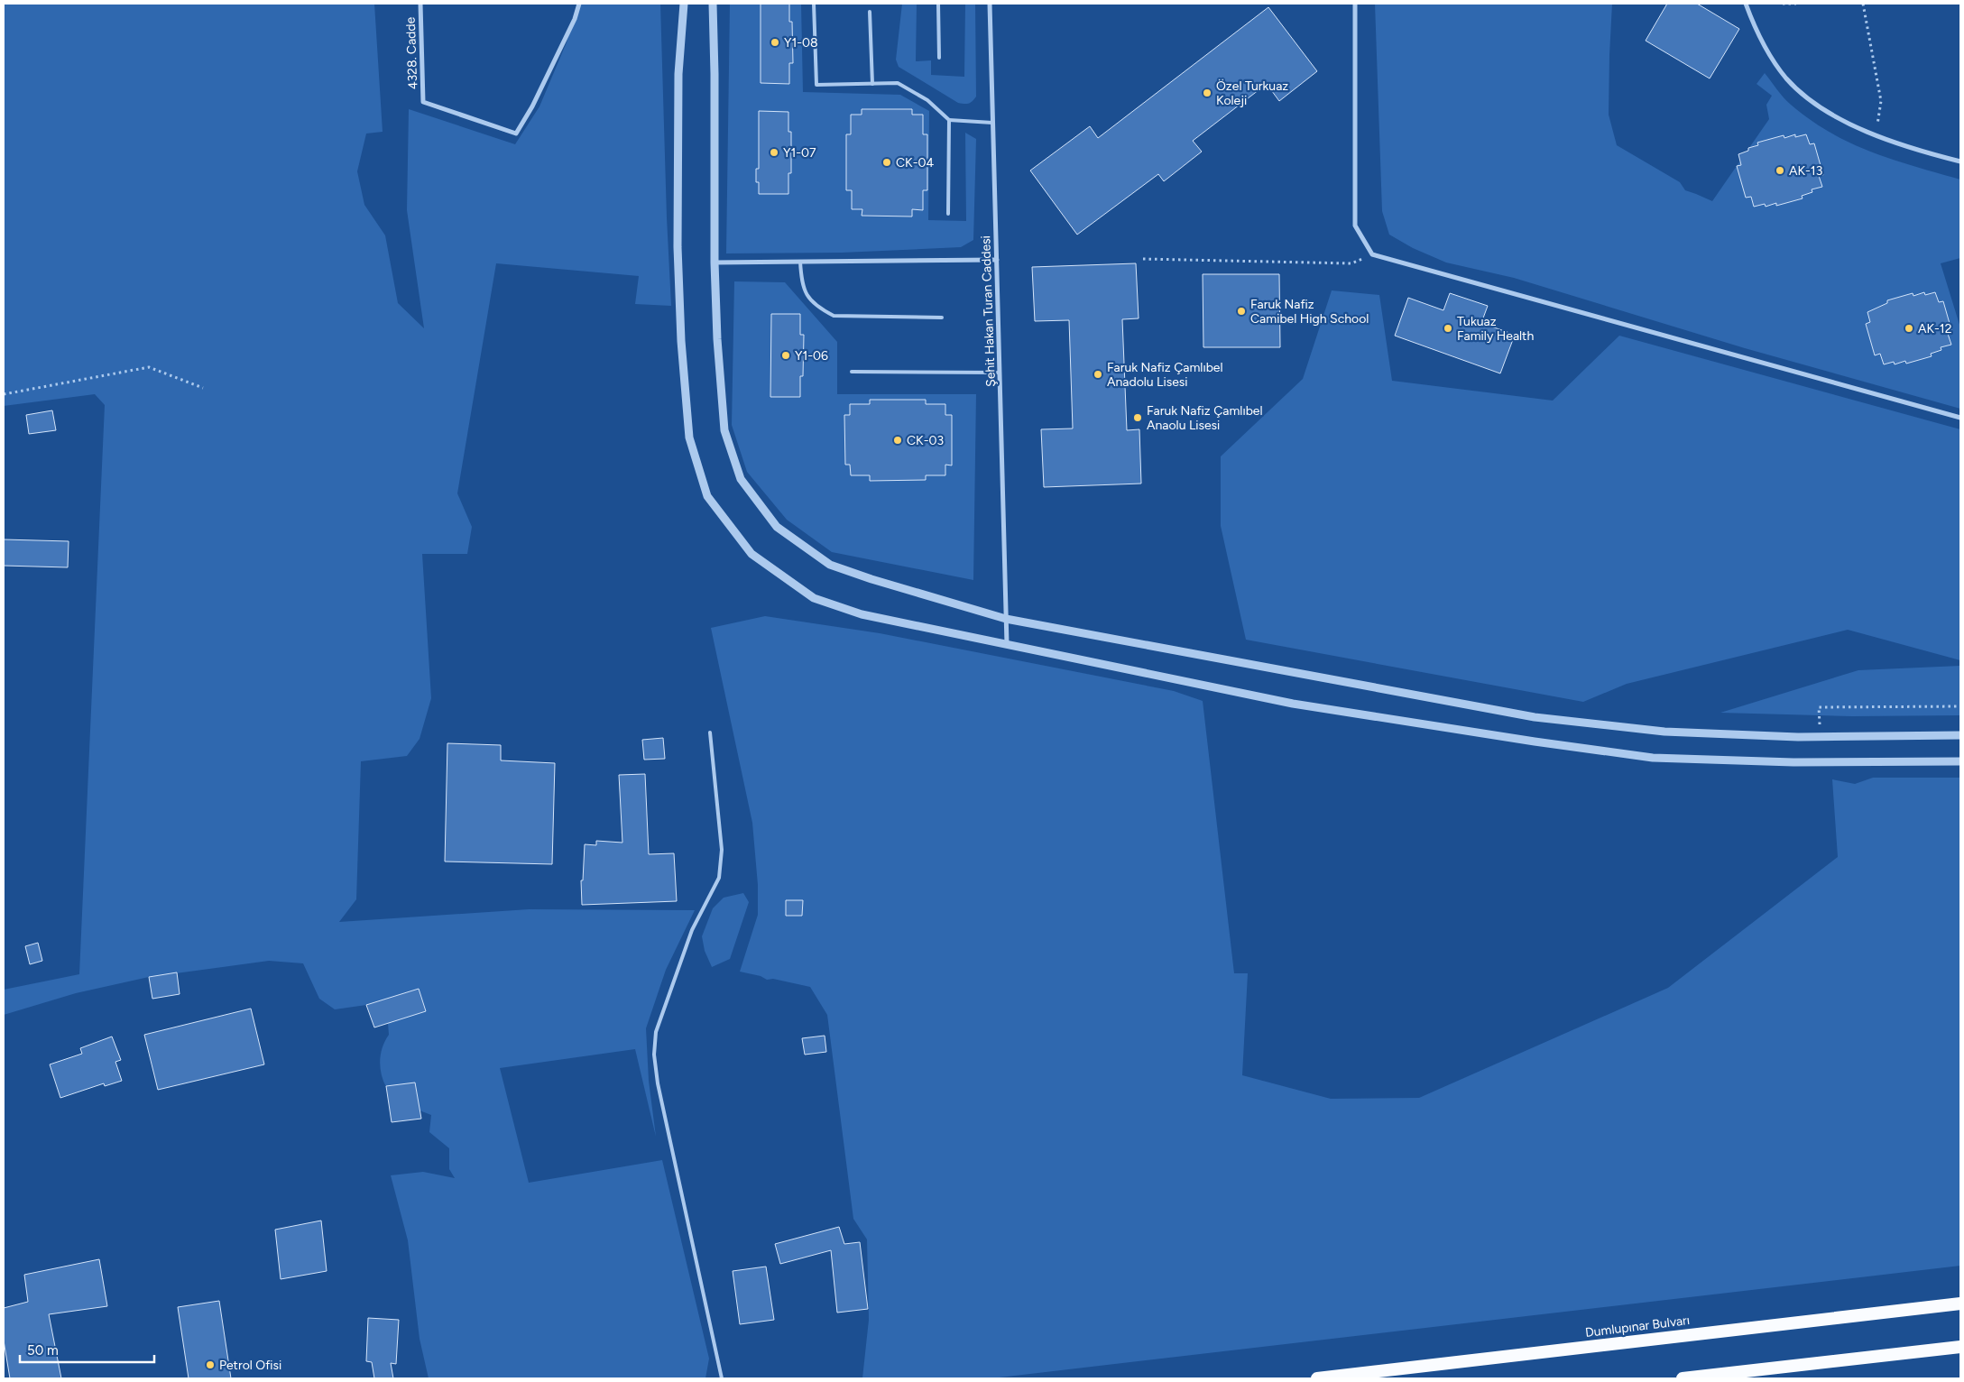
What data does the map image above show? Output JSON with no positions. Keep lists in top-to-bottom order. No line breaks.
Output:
{"streets":{"highway":["Dumlupınar Bulvarı"],"street":["4328. Cadde","Şehit Hakan Turan Caddesi"]},"places":["Y1-08","Özel Turkuaz Koleji","Y1-07","CK-04","AK-13","Faruk Nafiz Camibel High School","Tukuaz Family Health","AK-12","Y1-06","Faruk Nafiz Çamlıbel Anadolu Lisesi","Faruk Nafiz Çamlıbel Anaolu Lisesi","CK-03","Petrol Ofisi"],"scale_bar":"50 m"}
